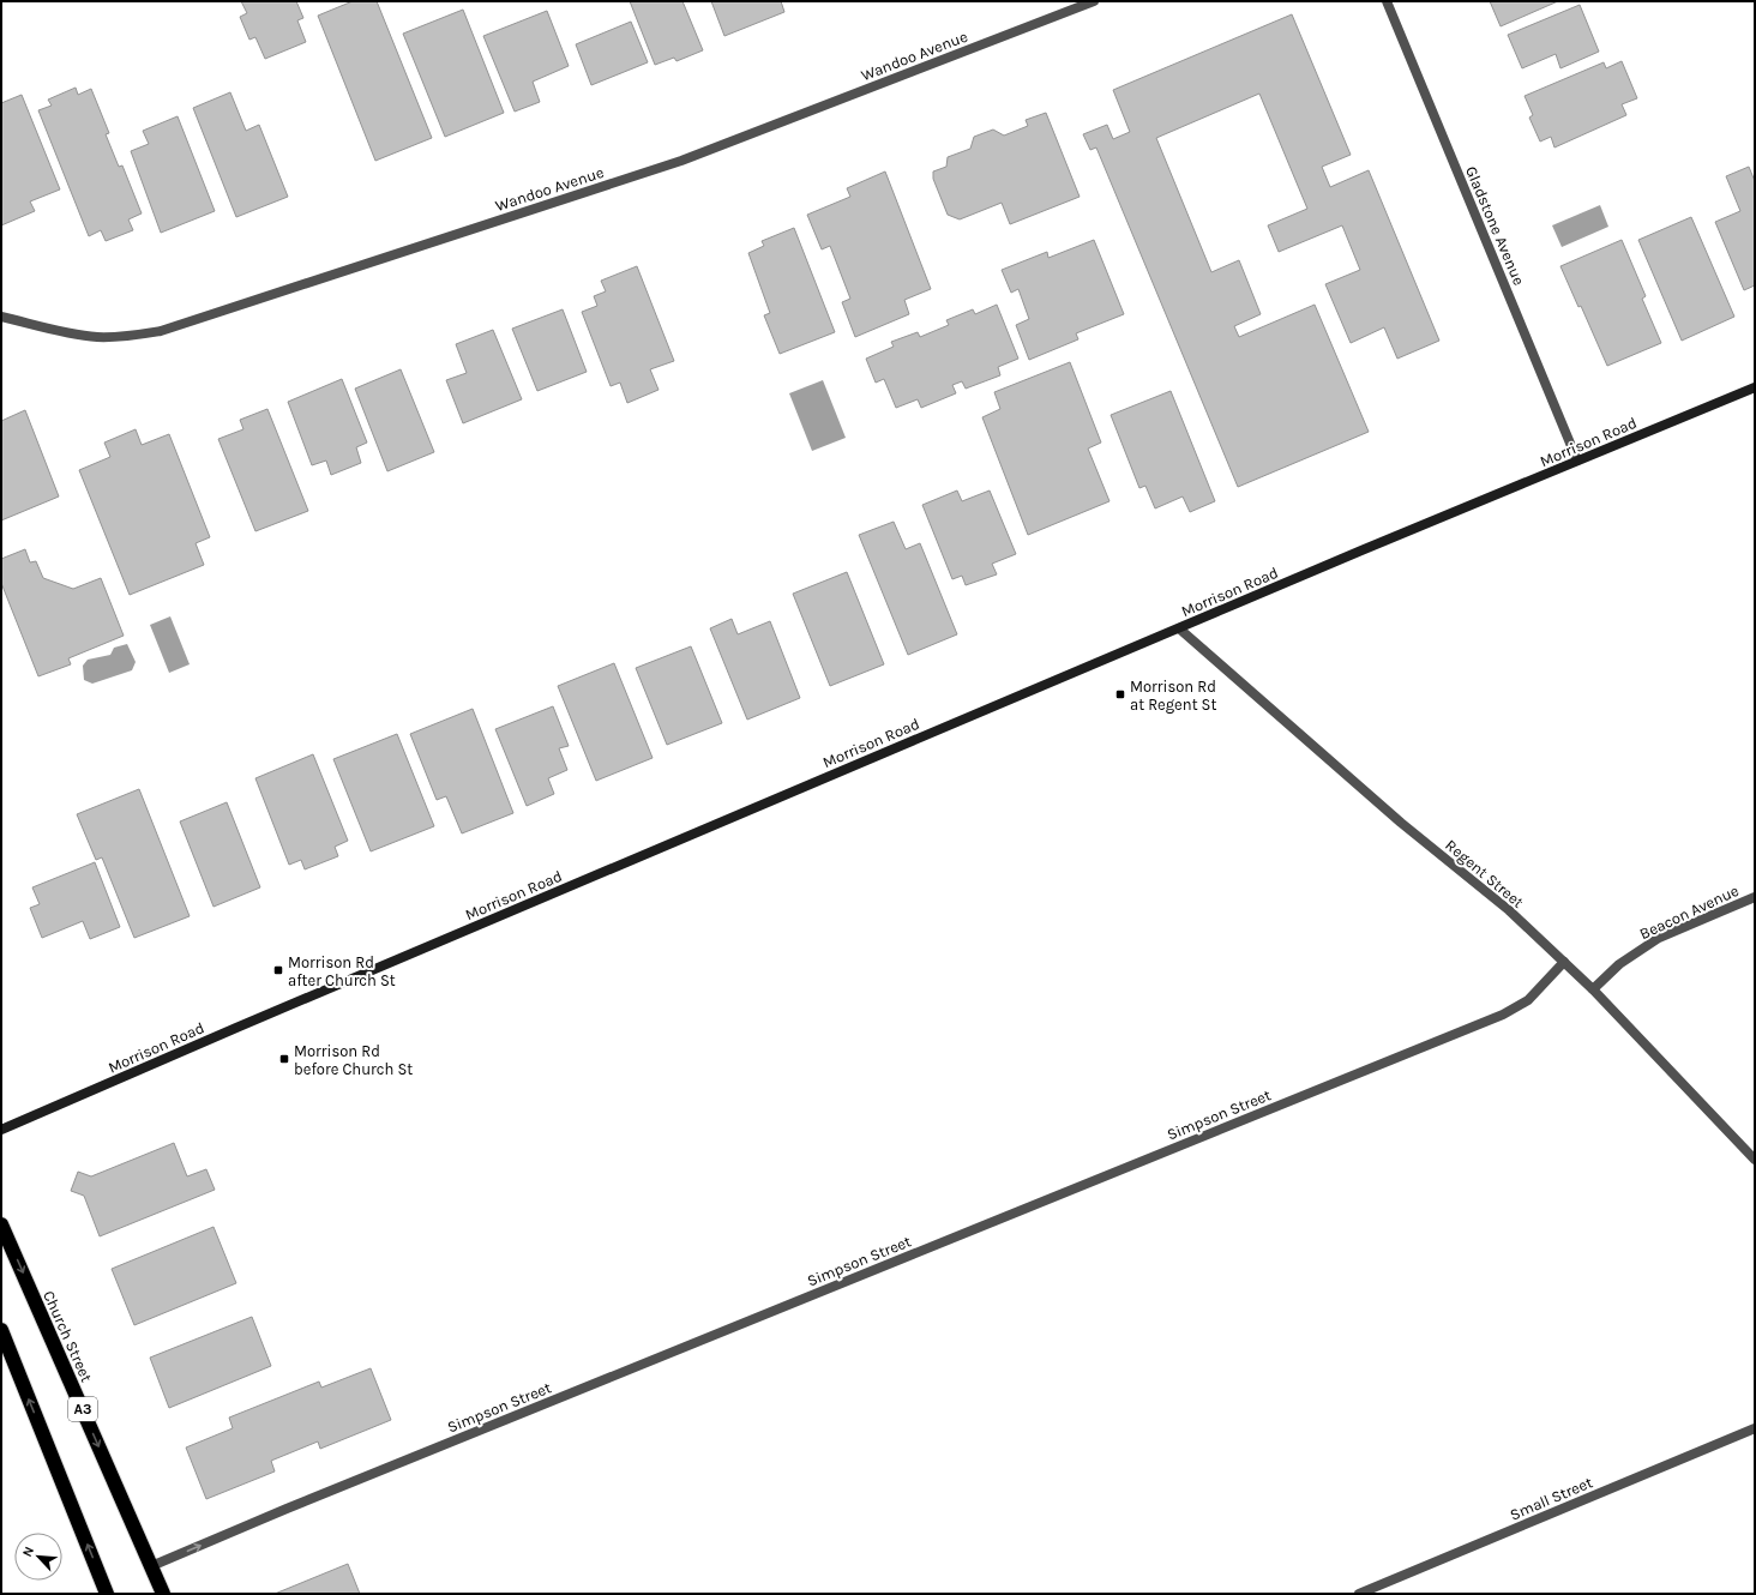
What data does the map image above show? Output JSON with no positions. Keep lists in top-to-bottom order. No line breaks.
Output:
{"streets":{"highway":["Church Street","A3"],"street":["Wandoo Avenue","Gladstone Avenue","Morrison Road","Regent Street","Beacon Avenue","Simpson Street","Small Street"]},"crossings":[["Gladstone Avenue","Morrison Road"],["Morrison Road","Regent Street"],["Regent Street","Beacon Avenue"],["Regent Street","Simpson Street"],["Simpson Street","Church Street"]],"one_way":["Simpson Street"],"places":{"transit":["Morrison Rd at Regent St","Morrison Rd after Church St","Morrison Rd before Church St"]},"north":"top left"}
